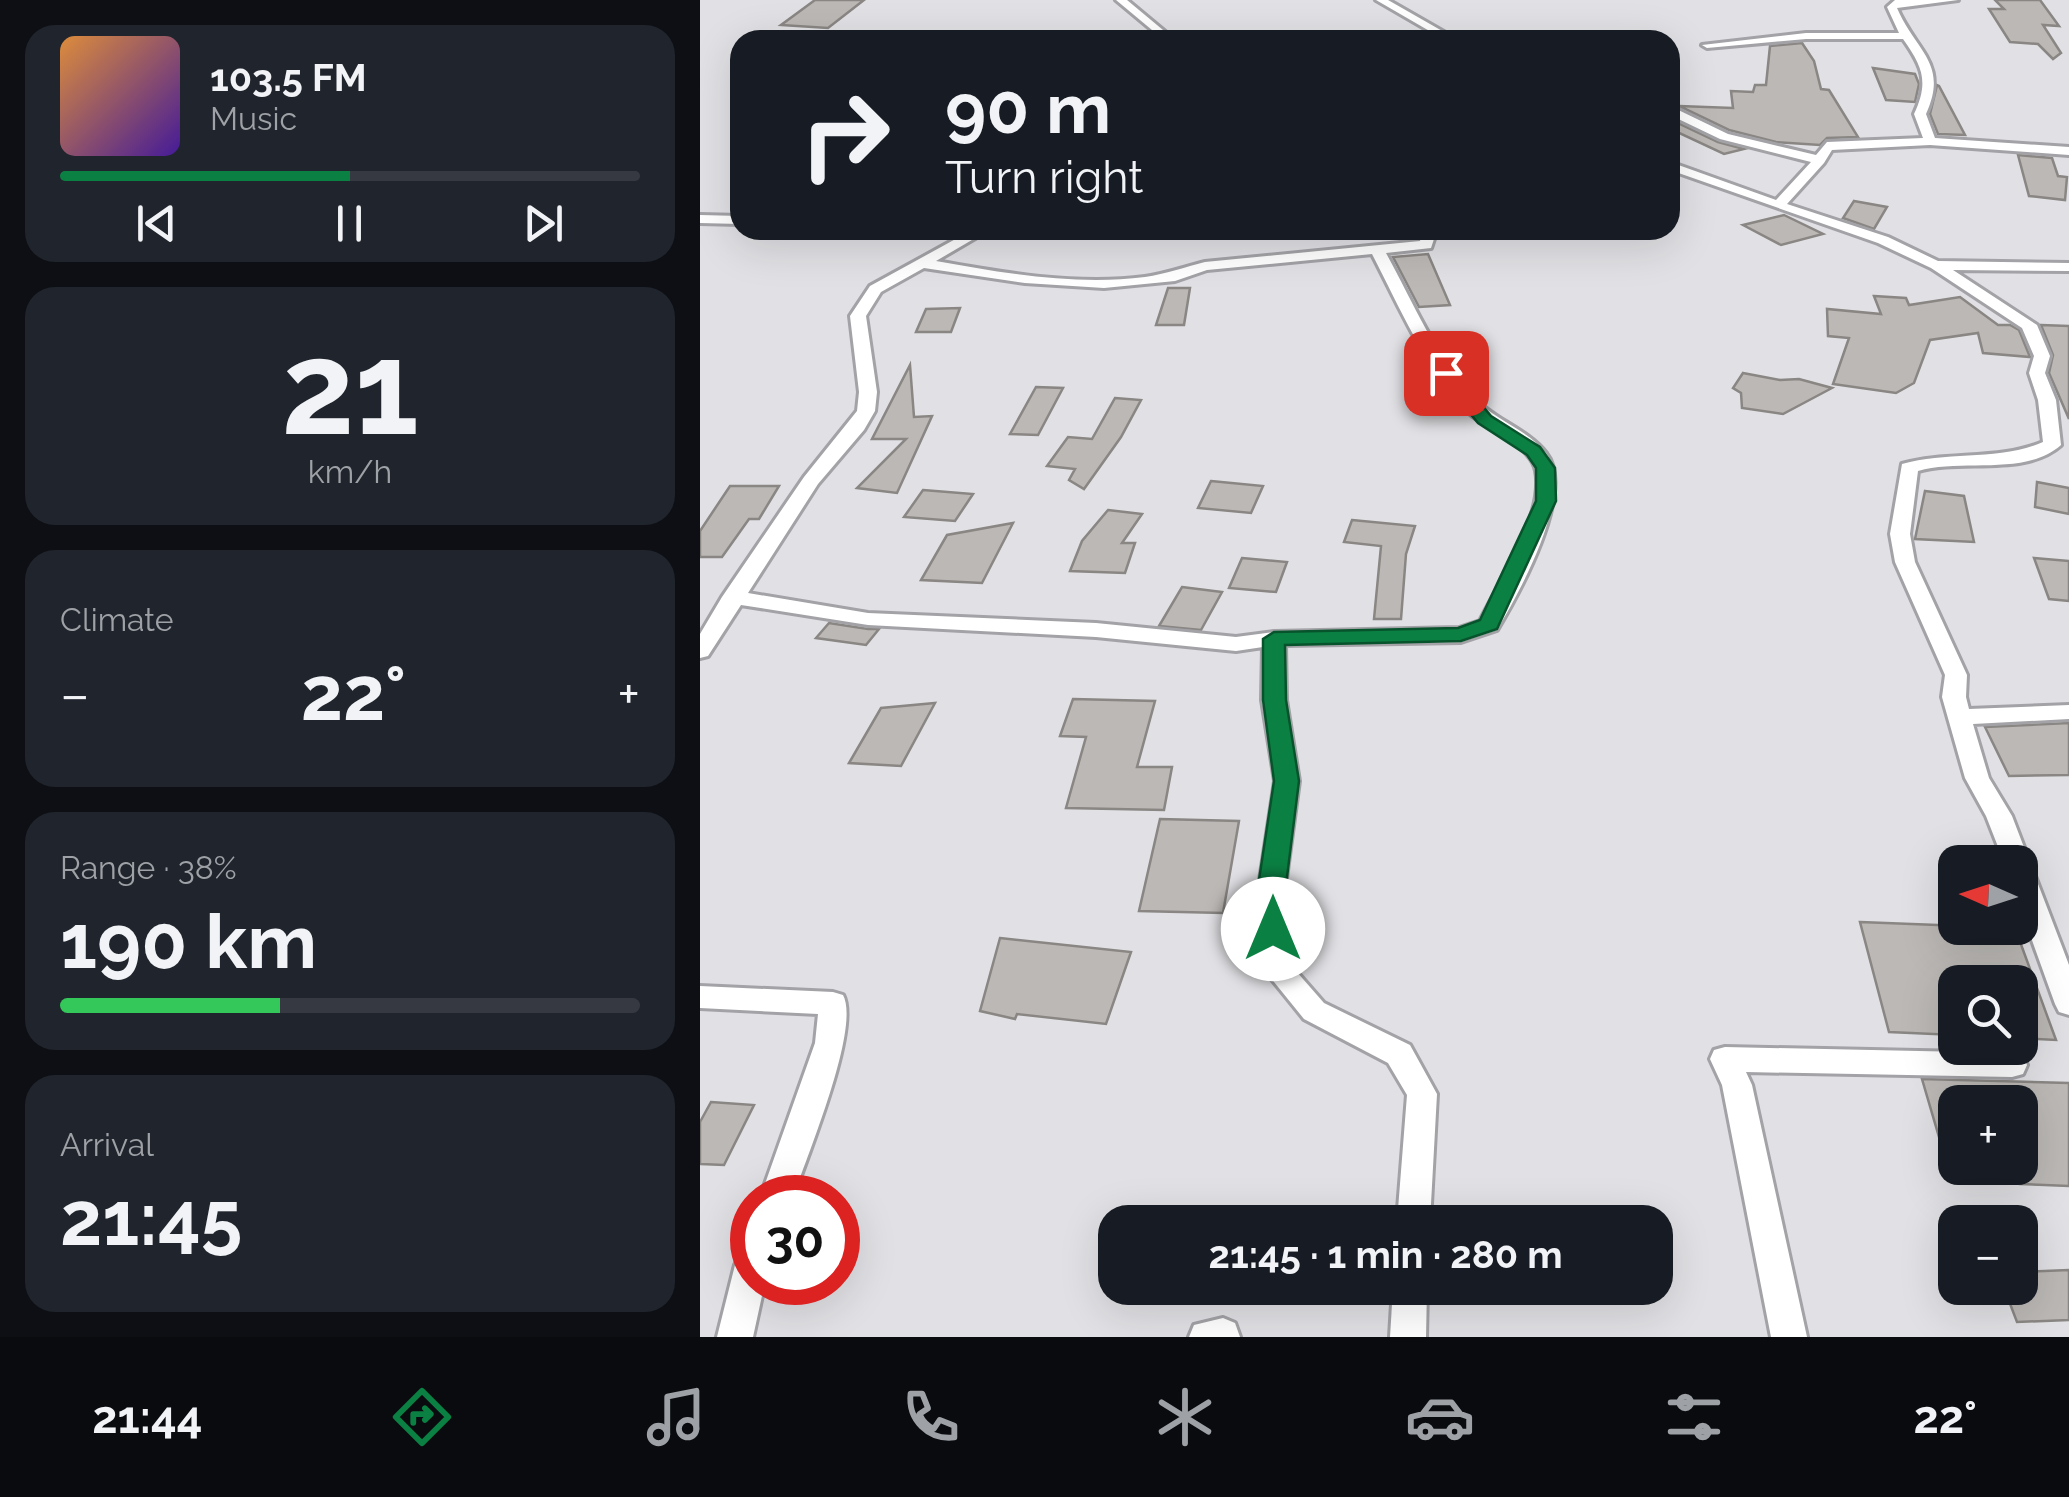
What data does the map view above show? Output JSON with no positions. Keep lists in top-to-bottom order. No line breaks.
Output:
{"north":"left","page":{"turn":["90 m","Turn right"],"song":["103.5 FM","Music"],"tile":[["21","km/h"],"Climate",["Range · 38%","190 km"],["Arrival","21:45"]],"heat":["−","22°","+"],"map_buttons":["+","−"],"limit":"30","trip":"21:45 · 1 min · 280 m","tabs":["21:44","22°"]}}
